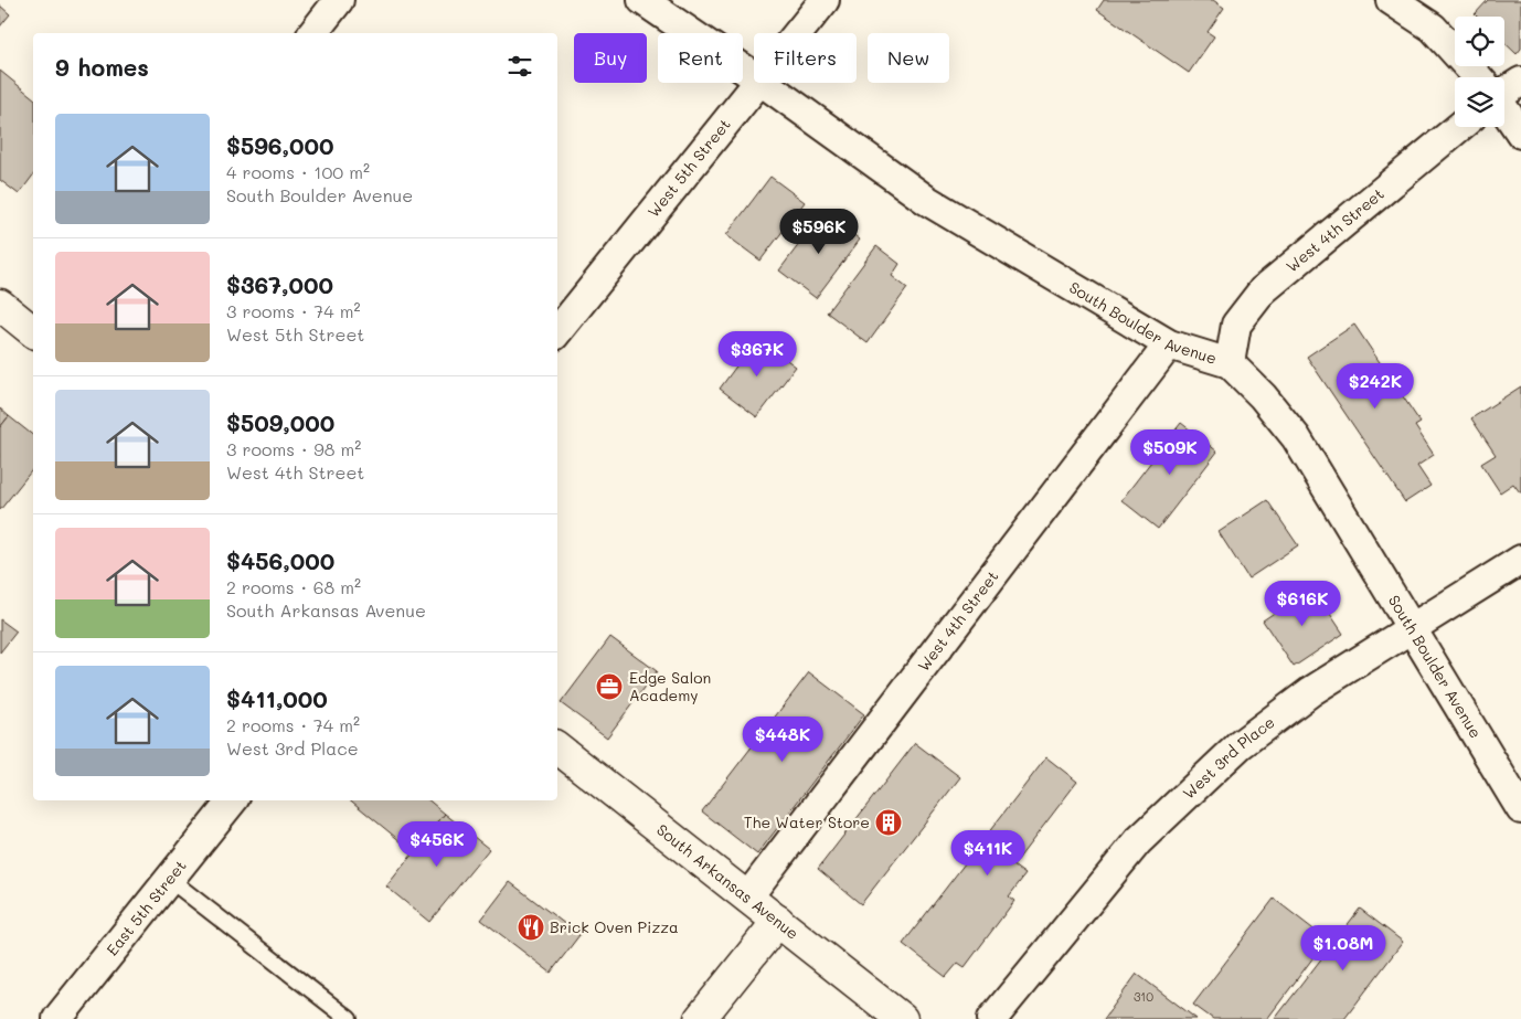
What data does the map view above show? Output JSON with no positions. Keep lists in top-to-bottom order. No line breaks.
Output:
{"streets":{"main road":["South Arkansas Avenue"],"street":["West 5th Street","West 4th Street","South Boulder Avenue","West 3rd Place","East 5th Street"]},"crossings":[["West 4th Street","South Boulder Avenue"],["West 4th Street","South Arkansas Avenue"],["South Boulder Avenue","West 3rd Place"]],"places":{"office":["Edge Salon Academy"],"building":["The Water Store"],"restaurant":["Brick Oven Pizza"]},"house_numbers":["310"],"page":{"chip":["Buy","Rent","Filters","New"],"heading":"9 homes","list":[{"name":"$596,000","note":"4 rooms · 100 m² · South Boulder Avenue"},{"name":"$367,000","note":"3 rooms · 74 m² · West 5th Street"},{"name":"$509,000","note":"3 rooms · 98 m² · West 4th Street"},{"name":"$456,000","note":"2 rooms · 68 m² · South Arkansas Avenue"},{"name":"$411,000","note":"2 rooms · 74 m² · West 3rd Place"}],"price":["$596K","$367K","$242K","$509K","$616K","$448K","$456K","$411K","$1.08M"]}}
